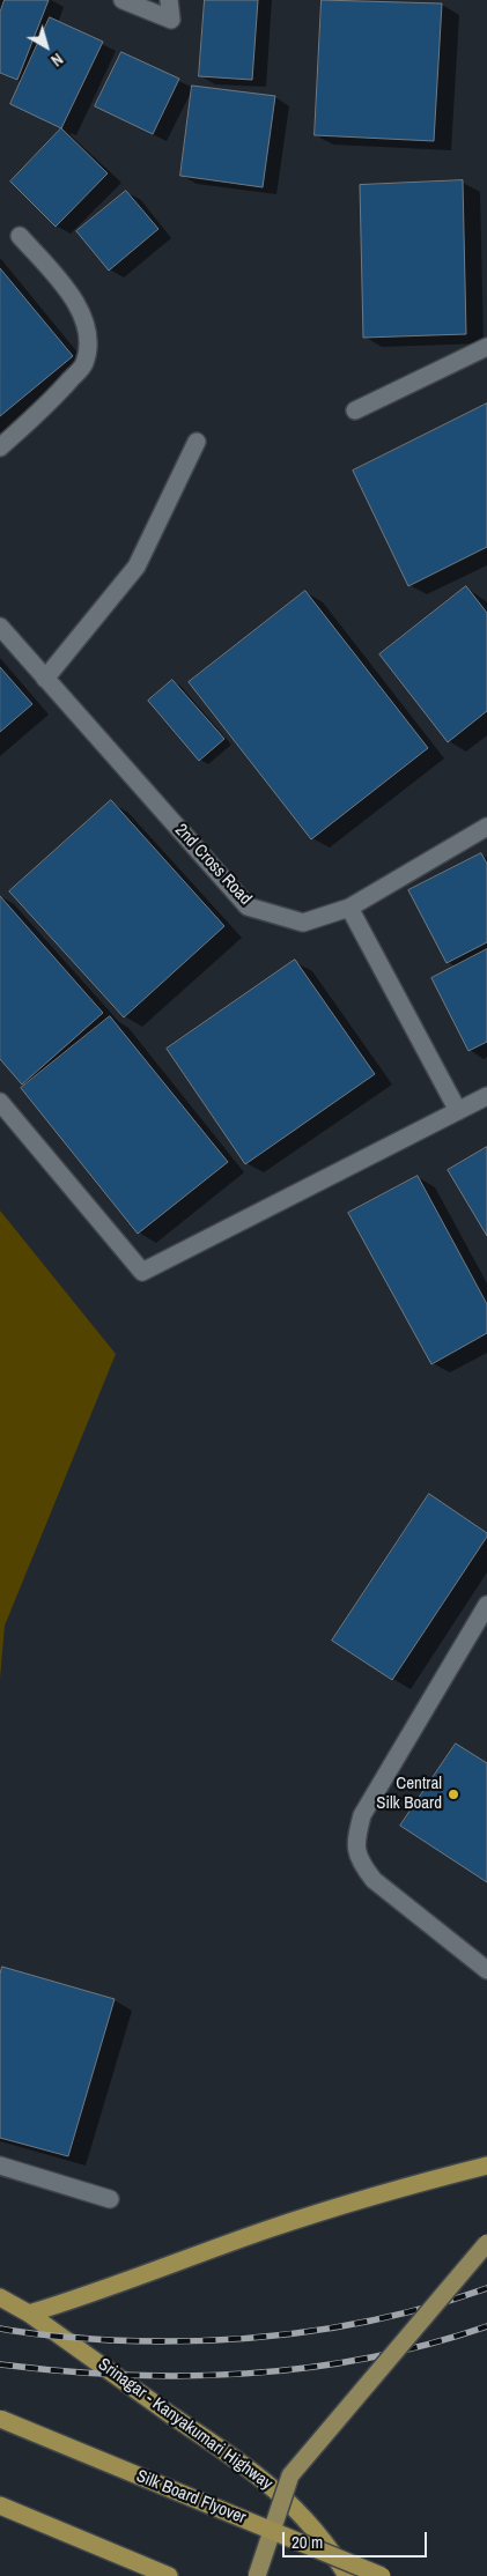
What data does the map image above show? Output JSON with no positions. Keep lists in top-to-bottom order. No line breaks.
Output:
{"streets":{"highway":["Srinagar - Kanyakumari Highway","Silk Board Flyover"],"street":["2nd Cross Road"]},"places":["Central Silk Board"],"scale_bar":"20 m","north":"bottom right"}
